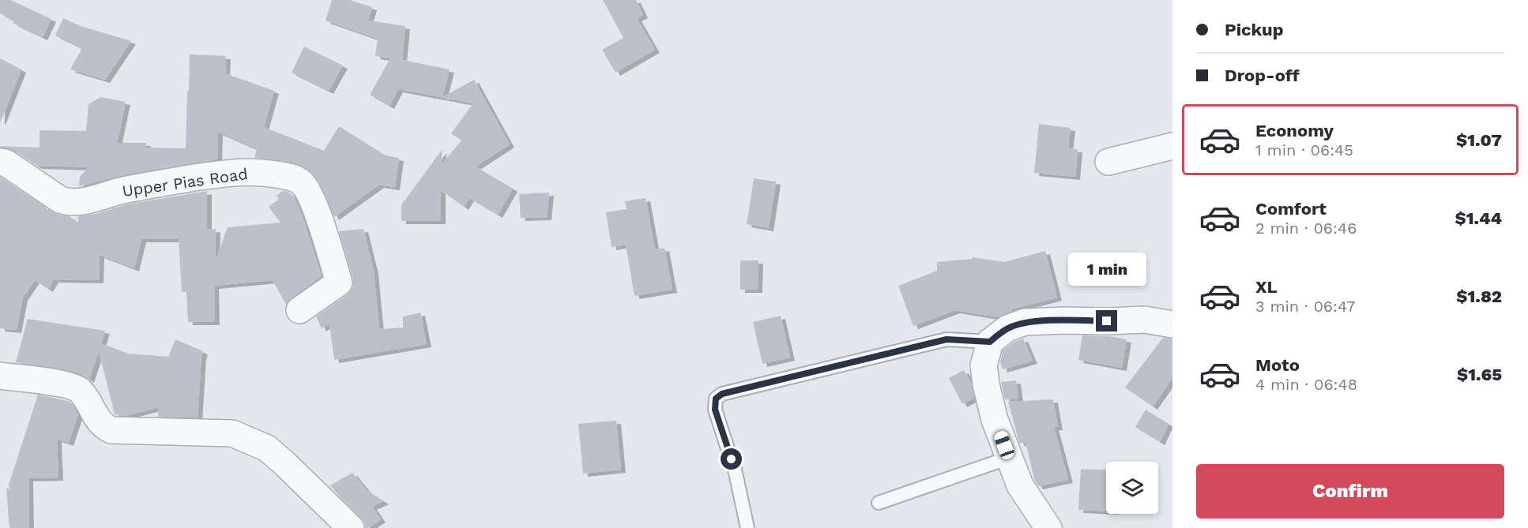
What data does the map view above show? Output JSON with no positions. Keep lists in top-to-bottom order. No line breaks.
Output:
{"streets":{"street":["Upper Pias Road"]},"page":{"banner":["Pickup","Drop-off"],"list":[{"name":"Economy","note":"1 min · 06:45","value":"$1.07"},{"name":"Comfort","note":"2 min · 06:46","value":"$1.44"},{"name":"XL","note":"3 min · 06:47","value":"$1.82"},{"name":"Moto","note":"4 min · 06:48","value":"$1.65"}],"bubble":"1 min","buttons":"Confirm"}}
